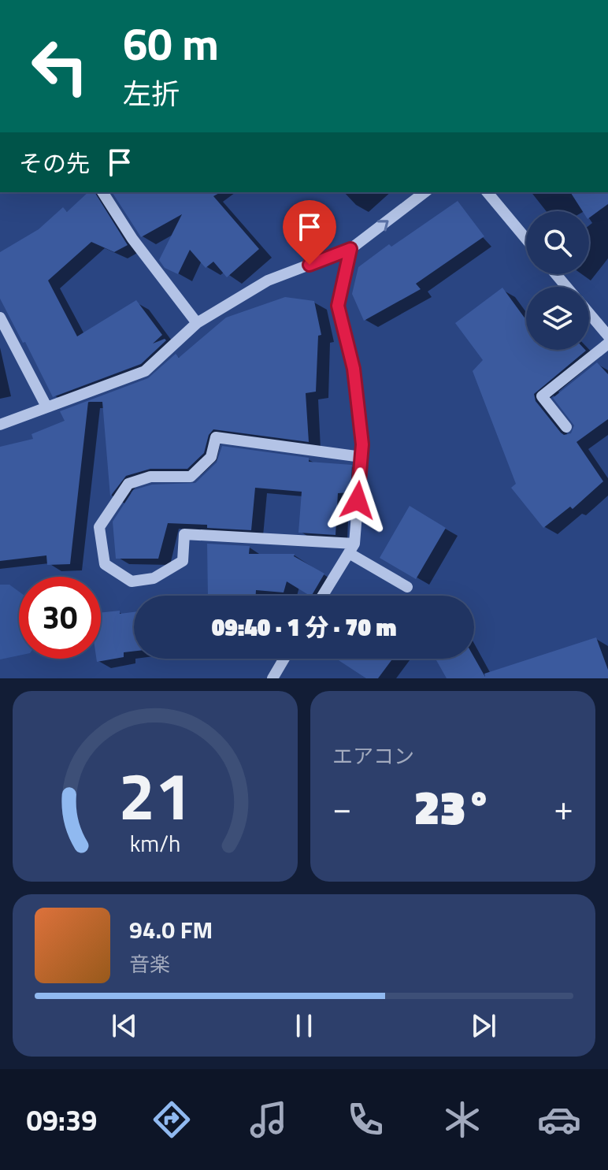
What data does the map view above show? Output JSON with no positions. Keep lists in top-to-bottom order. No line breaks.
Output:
{"page":{"turn":["60 m","左折"],"then":"その先","limit":"30","trip":"09:40 · 1 分 · 70 m","tile":"エアコン","heat":["−","23°","+"],"song":["94.0 FM","音楽"],"tabs":"09:39","gauge":["21","km/h"]}}
